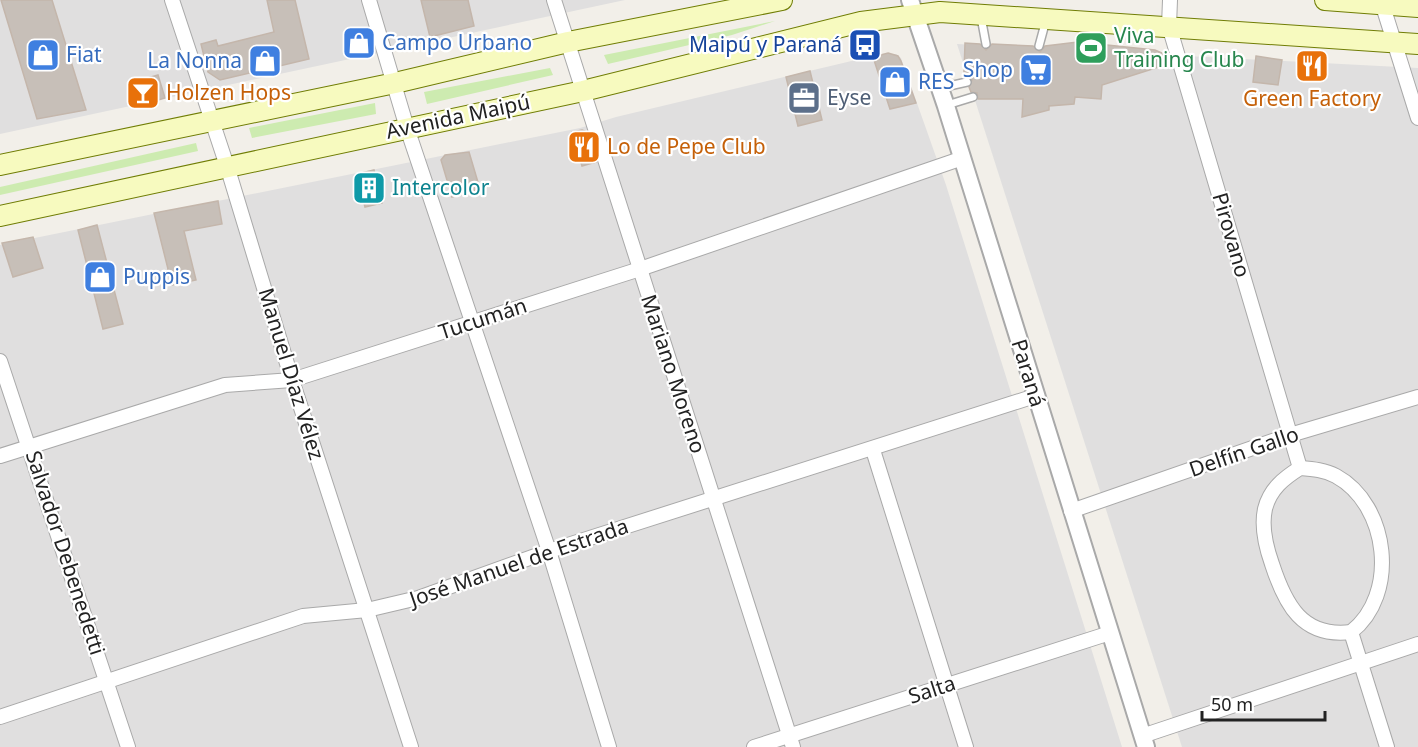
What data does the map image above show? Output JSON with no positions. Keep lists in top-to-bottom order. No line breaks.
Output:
{"streets":{"main road":["Avenida Maipú"],"street":["Pirovano","Tucumán","Paraná","Manuel Díaz Vélez","Mariano Moreno","Delfín Gallo","Salvador Debenedetti","José Manuel de Estrada","Salta"]},"crossings":[["Avenida Maipú","Pirovano"],["Avenida Maipú","Paraná"],["Avenida Maipú","Manuel Díaz Vélez"],["Avenida Maipú","Mariano Moreno"],["Pirovano","Delfín Gallo"],["Tucumán","Paraná"],["Tucumán","Manuel Díaz Vélez"],["Tucumán","Mariano Moreno"],["Tucumán","Salvador Debenedetti"],["Paraná","Delfín Gallo"],["Paraná","José Manuel de Estrada"],["Paraná","Salta"],["Manuel Díaz Vélez","José Manuel de Estrada"],["Mariano Moreno","José Manuel de Estrada"],["Mariano Moreno","Salta"],["Salvador Debenedetti","José Manuel de Estrada"]],"places":{"shop":["Campo Urbano","Fiat","La Nonna","RES","Puppis"],"bus stop":["Maipú y Paraná"],"sports":["Viva Training Club"],"restaurant":["Green Factory","Lo de Pepe Club"],"supermarket":["Shop"],"bar":["Holzen Hops"],"office":["Eyse"],"building":["Intercolor"]},"scale_bar":"50 m"}
